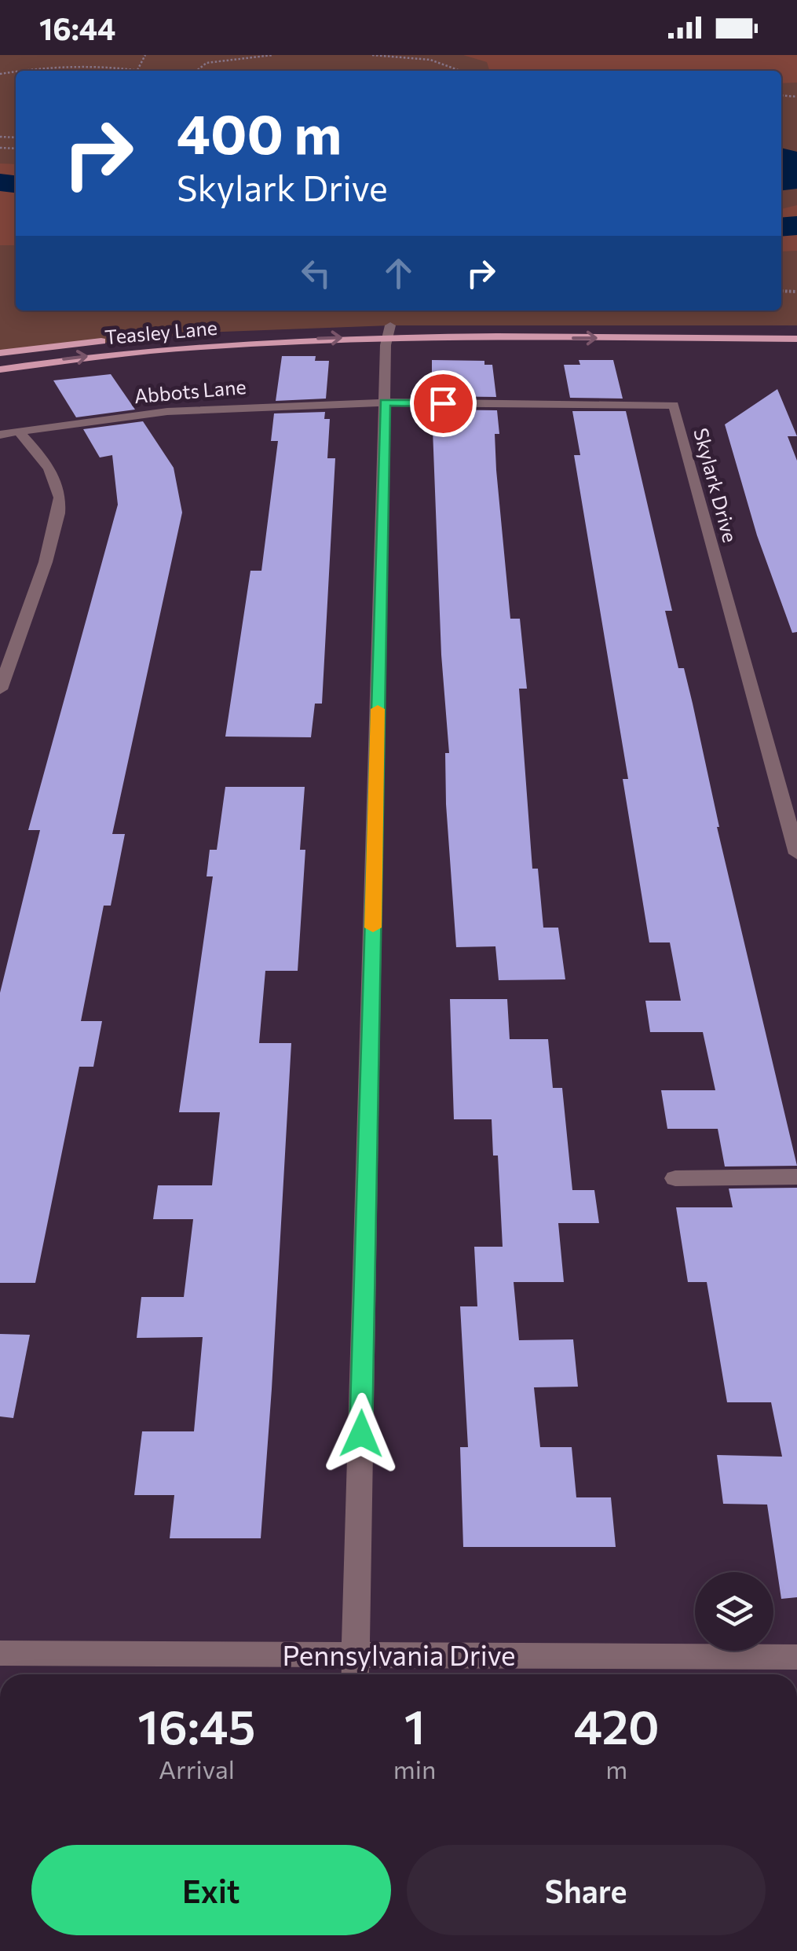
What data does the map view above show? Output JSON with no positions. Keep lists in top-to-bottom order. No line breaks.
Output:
{"streets":{"main road":["Teasley Lane"],"street":["Abbots Lane","Skylark Drive","Pennsylvania Drive"]},"crossings":[["Abbots Lane","Skylark Drive"]],"page":{"status":"16:44","turn":["400 m","Skylark Drive"],"eta":["16:45","Arrival","1","min","420","m"],"buttons":["Exit","Share"]}}
